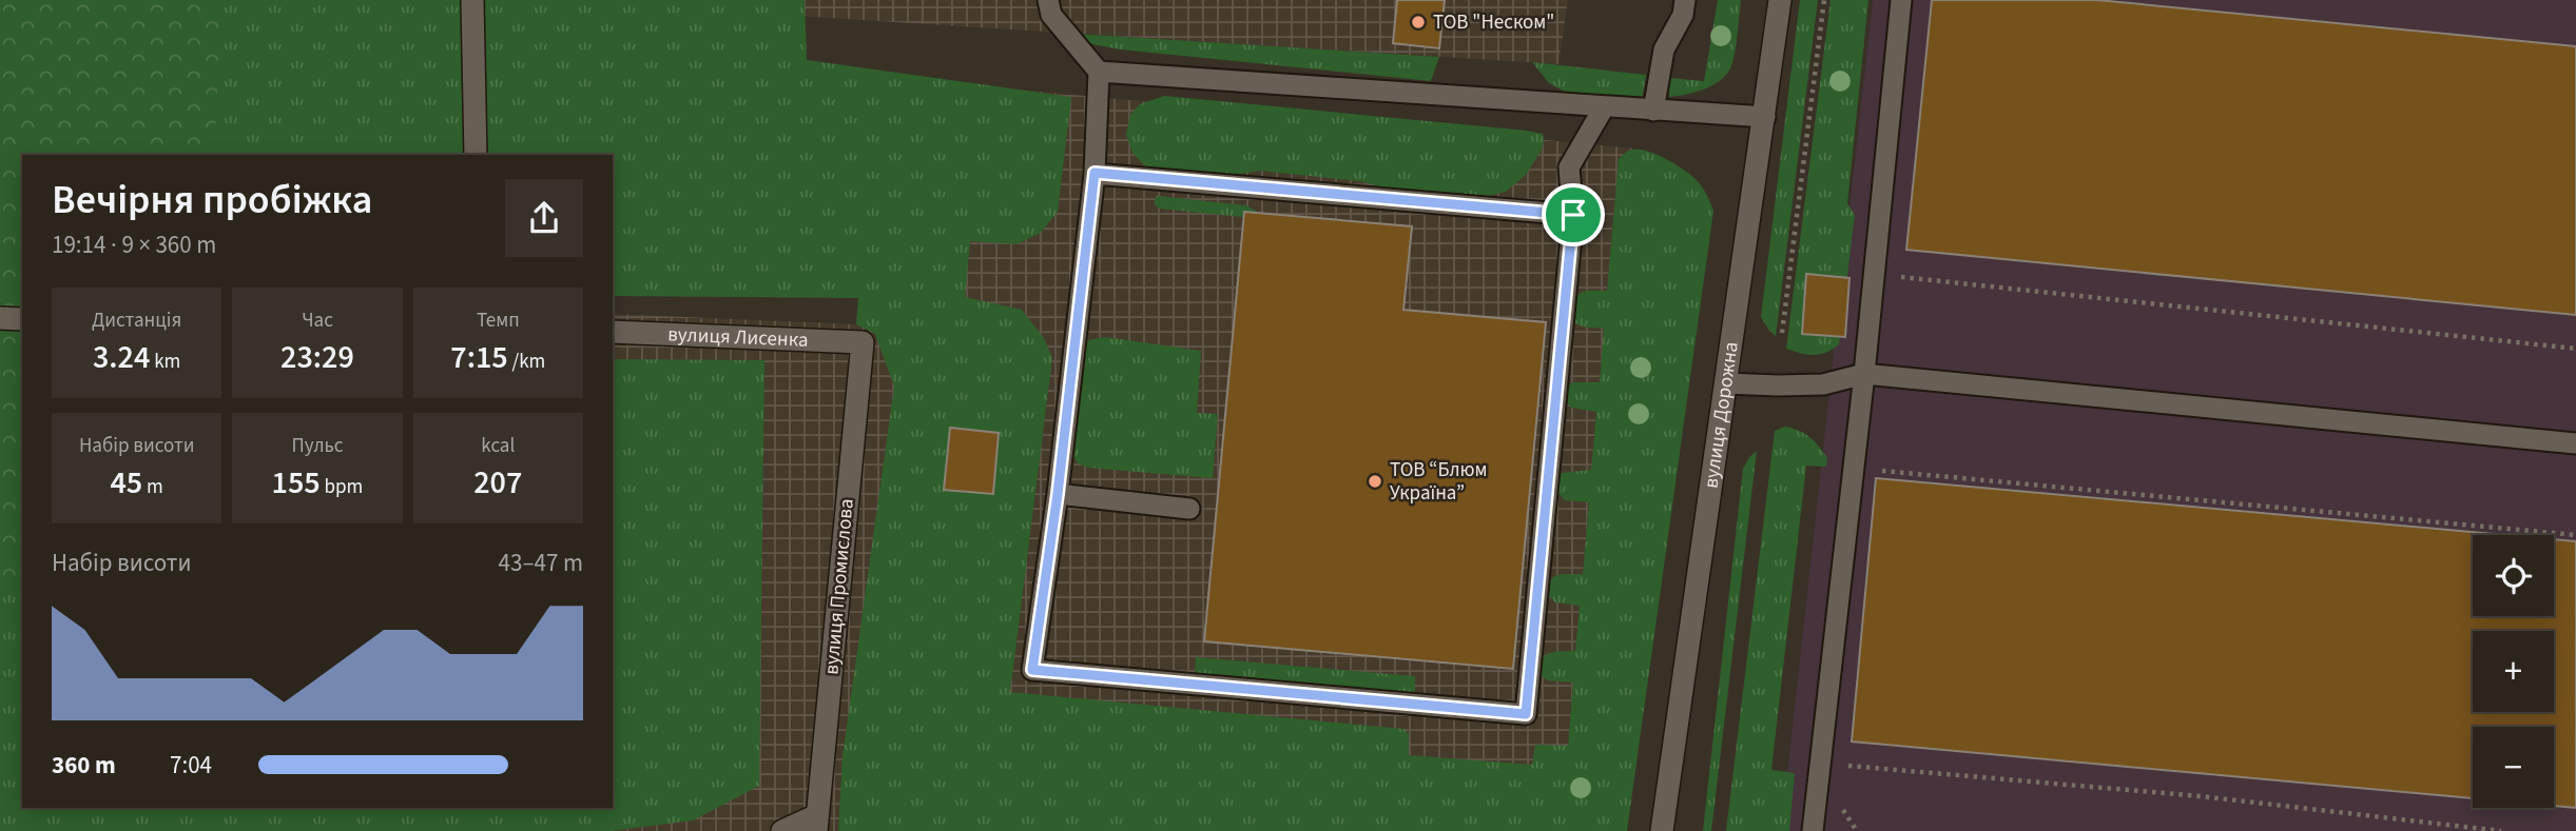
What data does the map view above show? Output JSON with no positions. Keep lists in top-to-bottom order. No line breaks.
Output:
{"streets":{"street":["вулиця Лисенка","вулиця Дорожна","вулиця Промислова"]},"crossings":[["вулиця Лисенка","вулиця Промислова"]],"places":["ТОВ \"Неском\"","ТОВ “Блюм Україна”"],"page":{"heading":["Вечірня пробіжка","19:14 · 9 × 360 m"],"stats":[["Дистанція","3.24 km"],["Час","23:29"],["Темп","7:15 /km"],["Набір висоти","45 m"],["Пульс","155 bpm"],["kcal","207"]],"chart":["Набір висоти","43–47 m"],"map_buttons":["+","−"],"list":[{"name":"360 m","note":"7:04"}]}}
